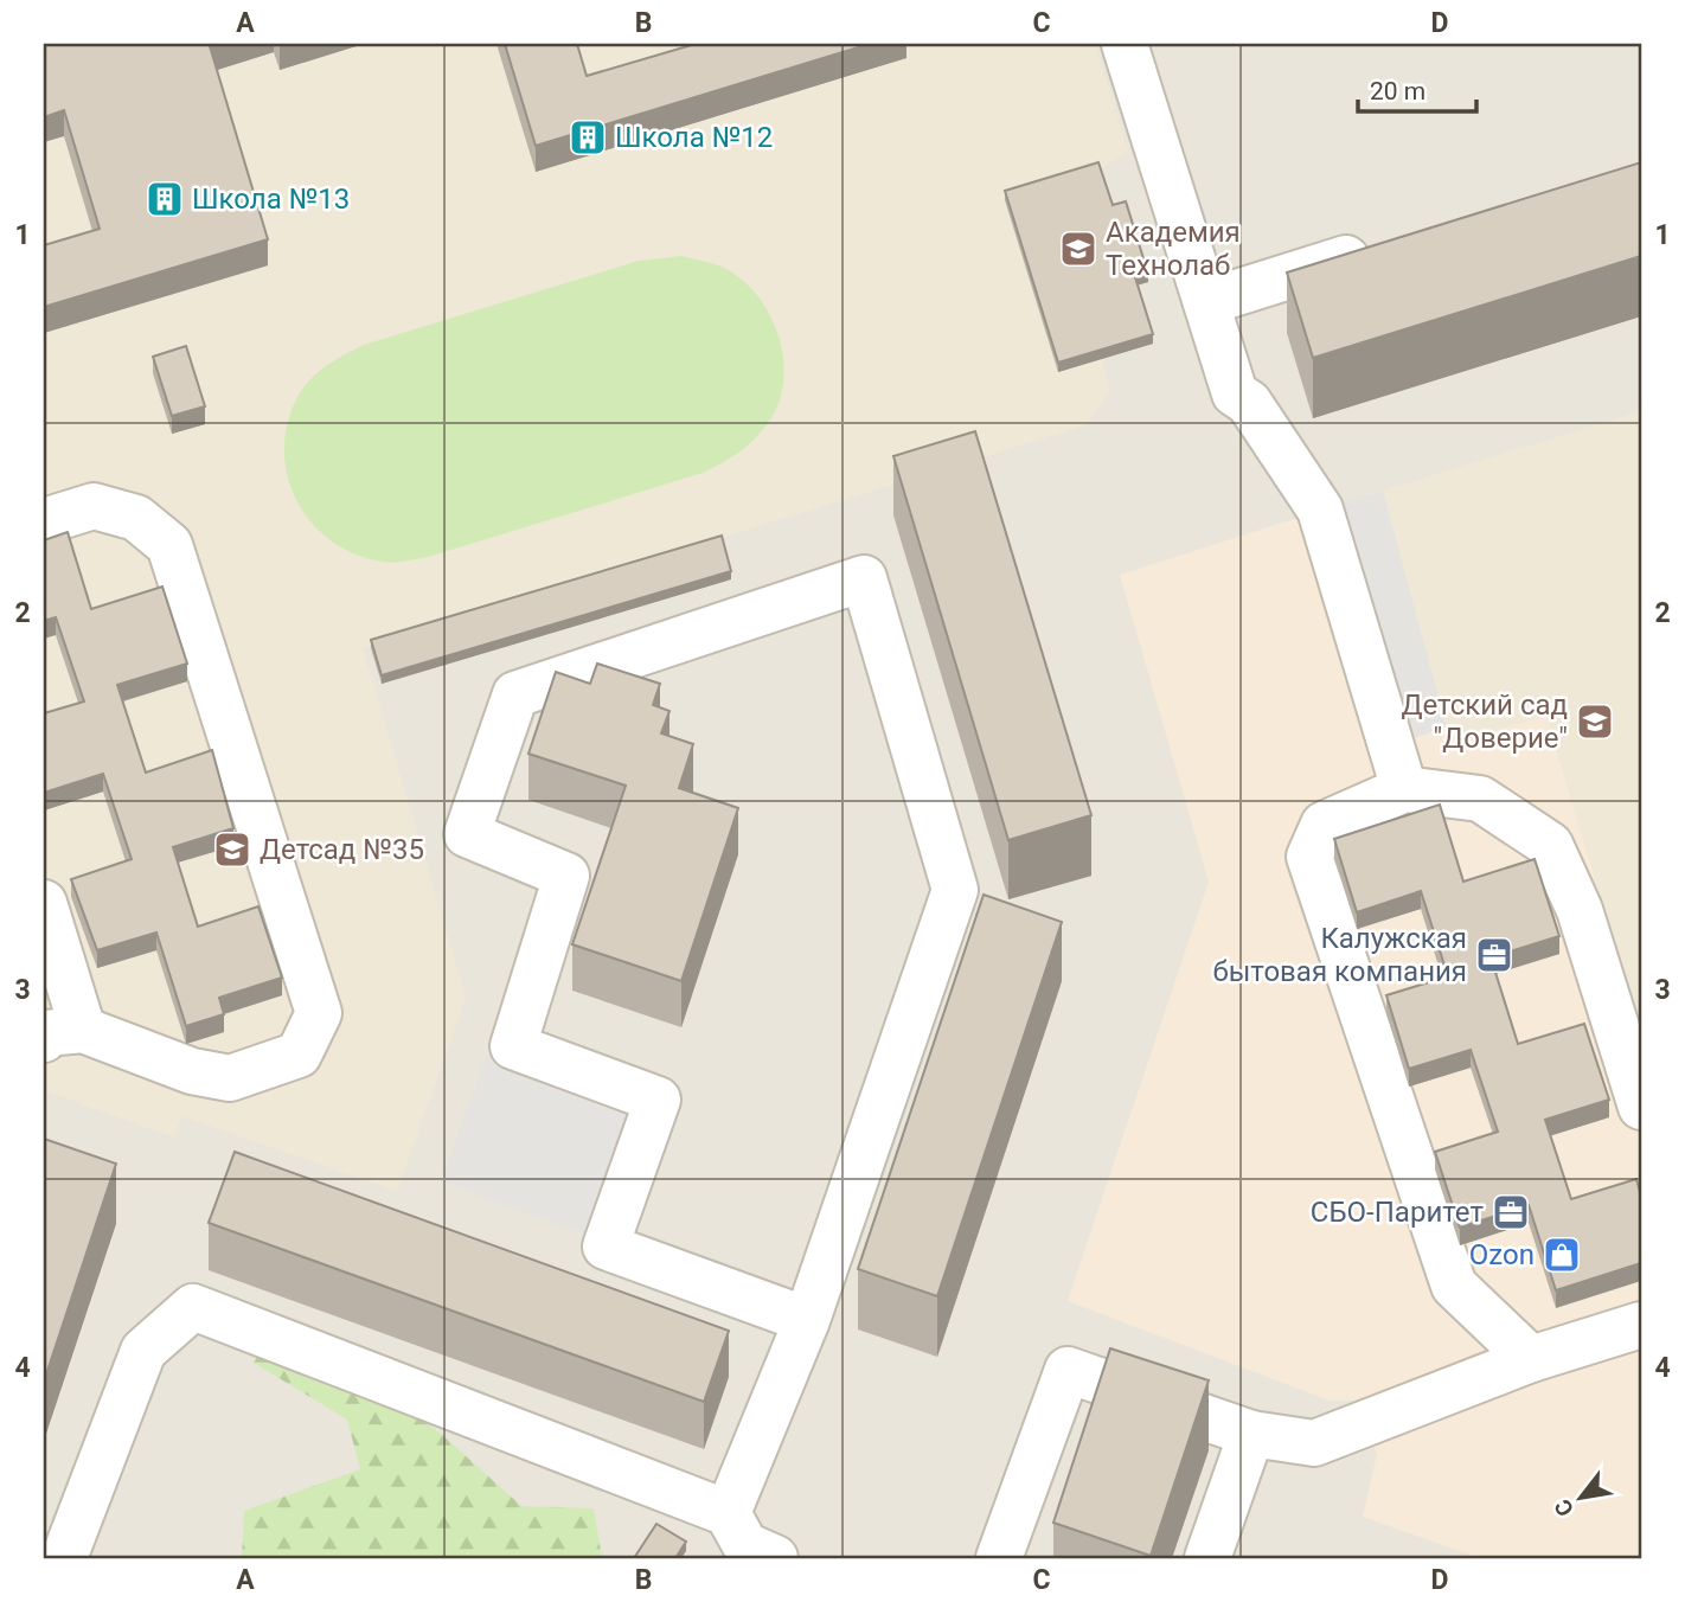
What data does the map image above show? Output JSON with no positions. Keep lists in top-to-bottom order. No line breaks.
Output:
{"places":{"building":["Школа №12","Школа №13"],"school or university":["Академия Технолаб","Детский сад \"Доверие\"","Детсад №35"],"office":["Калужская бытовая компания","СБО-Паритет"],"shop":["Ozon"]},"scale_bar":"20 m","north":"bottom left","grid":{"columns":["A","B","C","D"],"rows":["1","2","3","4"]}}
